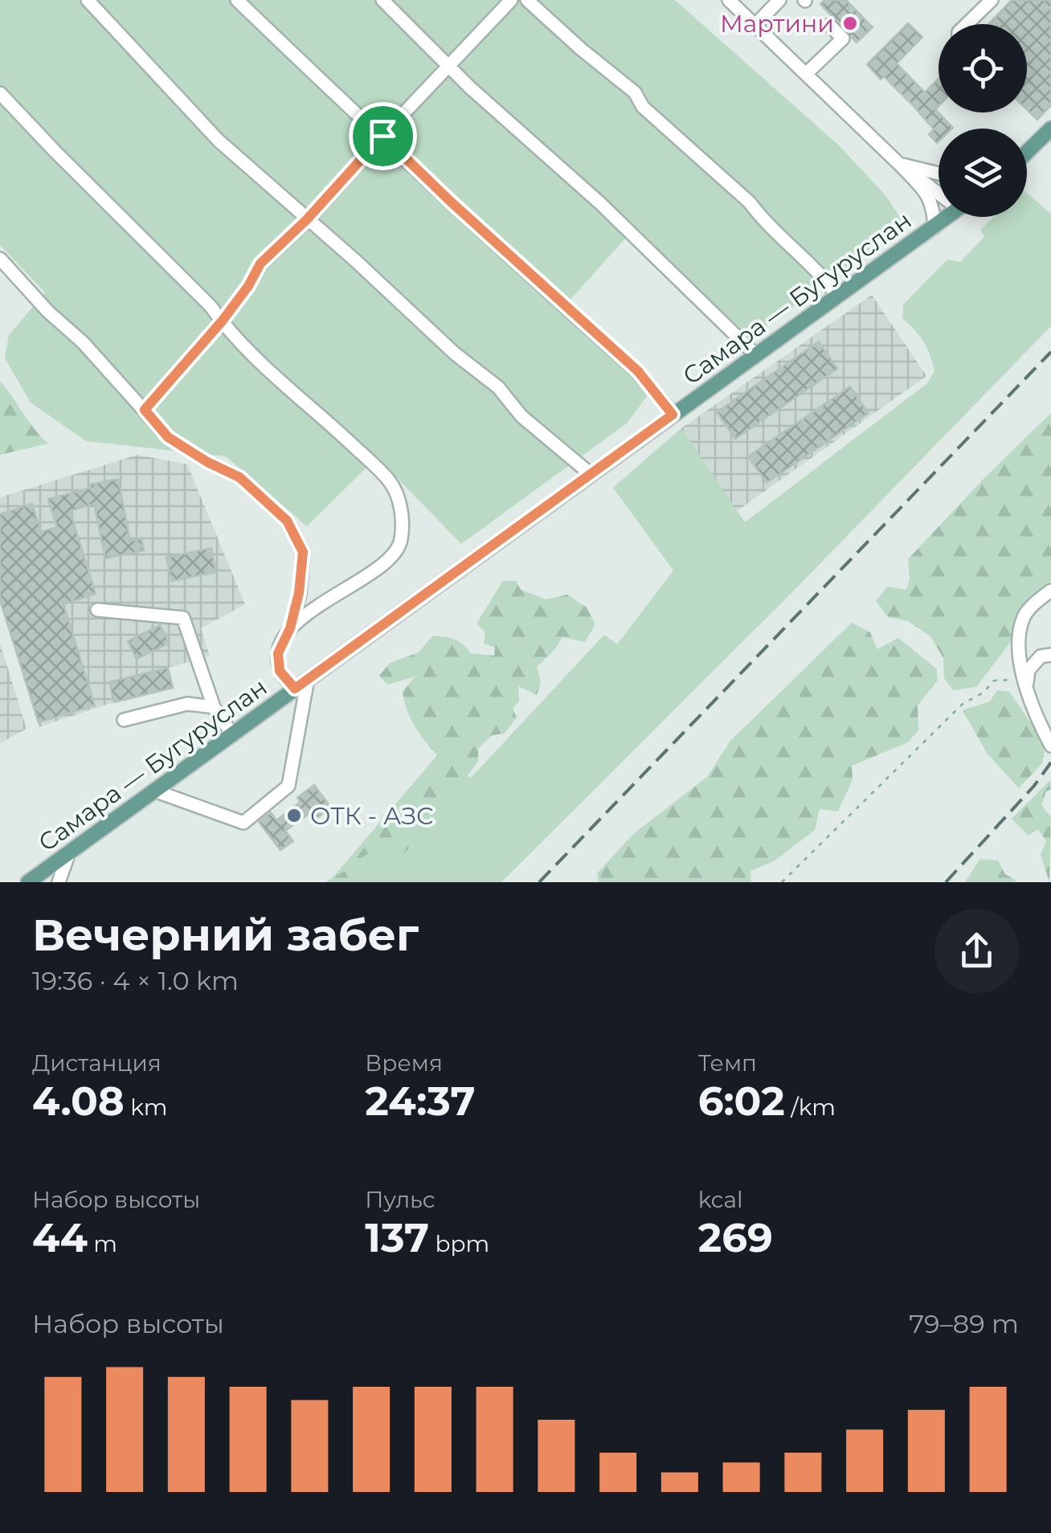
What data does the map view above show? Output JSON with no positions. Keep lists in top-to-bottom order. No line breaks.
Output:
{"streets":{"main road":["Самара — Бугуруслан"]},"places":["Мартини","ОТК - АЗС"],"page":{"heading":["Вечерний забег","19:36 · 4 × 1.0 km"],"stats":[["Дистанция","4.08 km"],["Время","24:37"],["Темп","6:02 /km"],["Набор высоты","44 m"],["Пульс","137 bpm"],["kcal","269"]],"chart":["Набор высоты","79–89 m"]}}
